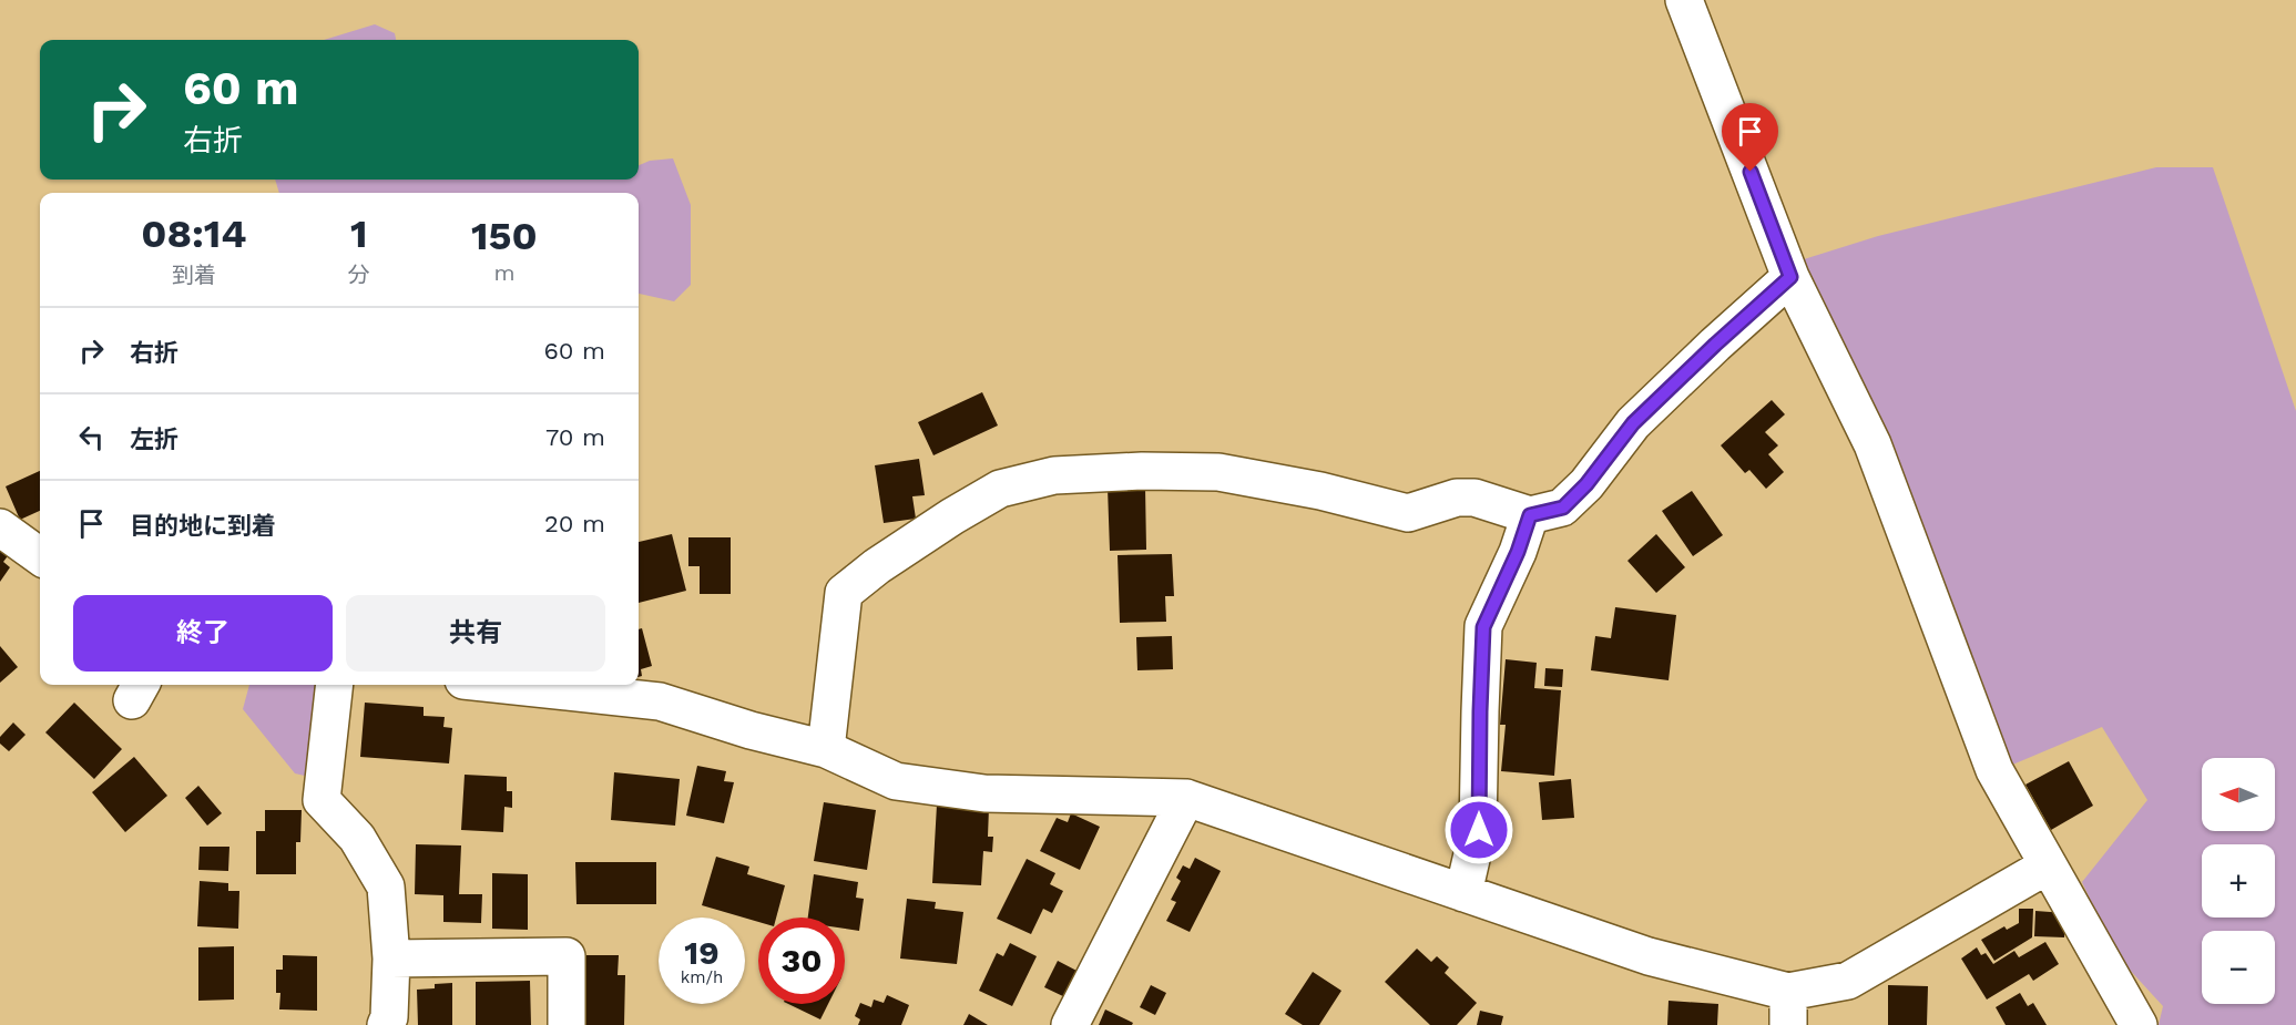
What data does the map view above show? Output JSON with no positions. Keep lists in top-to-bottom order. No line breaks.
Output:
{"north":"left","page":{"turn":["60 m","右折"],"eta":["08:14","到着","1","分","150","m"],"list":[{"name":"右折","value":"60 m"},{"name":"左折","value":"70 m"},{"name":"目的地に到着","value":"20 m"}],"buttons":["終了","共有"],"map_buttons":["+","−"],"speed":"19 km/h","limit":"30"}}
